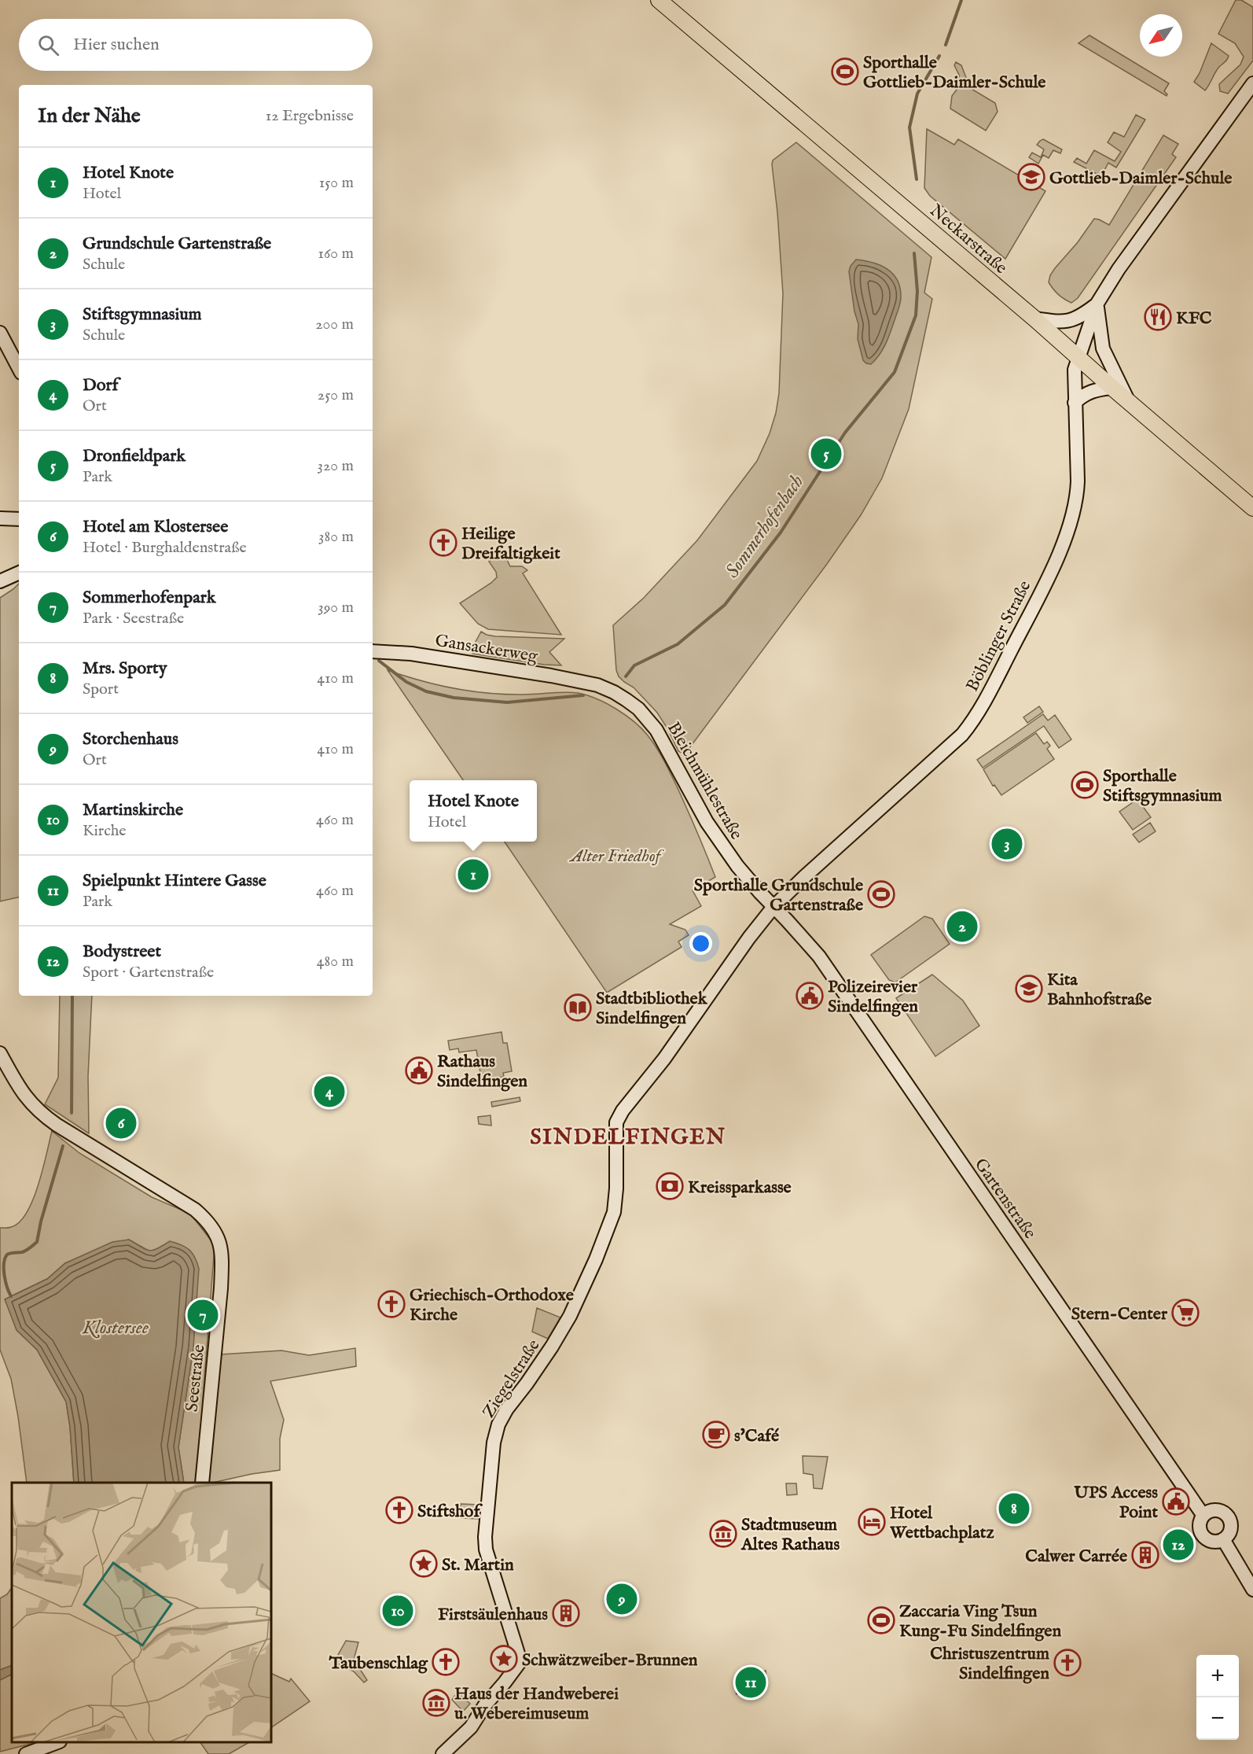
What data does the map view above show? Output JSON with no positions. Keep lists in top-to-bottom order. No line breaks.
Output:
{"streets":{"main road":["Neckarstraße","Böblinger Straße","Gansackerweg","Bleichmühlestraße","Gartenstraße","Seestraße","Ziegelstraße"]},"crossings":[["Neckarstraße","Böblinger Straße"],["Böblinger Straße","Bleichmühlestraße"],["Böblinger Straße","Gartenstraße"],["Böblinger Straße","Ziegelstraße"],["Gansackerweg","Bleichmühlestraße"],["Bleichmühlestraße","Gartenstraße"]],"districts":["SINDELFINGEN"],"water":["Sommerhofenbach","Klostersee"],"parks":["Alter Friedhof"],"places":{"sports":["Sporthalle Gottlieb-Daimler-Schule","Sporthalle Stiftsgymnasium","Sporthalle Grundschule Gartenstraße","Zaccaria Ving Tsun Kung-Fu Sindelfingen"],"school or university":["Gottlieb-Daimler-Schule","Kita Bahnhofstraße"],"restaurant":["KFC"],"church":["Heilige Dreifaltigkeit","Griechisch-Orthodoxe Kirche","Stiftshof","Taubenschlag","Christuszentrum Sindelfingen"],"public building":["Polizeirevier Sindelfingen","Rathaus Sindelfingen","UPS Access Point"],"library":["Stadtbibliothek Sindelfingen"],"bank":["Kreissparkasse"],"supermarket":["Stern-Center"],"cafe":["s'Café"],"hotel":["Hotel Wettbachplatz"],"museum":["Stadtmuseum Altes Rathaus","Haus der Handweberei u. Webereimuseum"],"building":["Calwer Carrée","Firstsäulenhaus"],"place":["St. Martin","Schwätzweiber-Brunnen"]},"north":"bottom left","page":{"search":"Hier suchen","heading":["In der Nähe","12 Ergebnisse"],"list":[{"mark":"1","name":"Hotel Knote","note":"Hotel","value":"150 m"},{"mark":"2","name":"Grundschule Gartenstraße","note":"Schule","value":"160 m"},{"mark":"3","name":"Stiftsgymnasium","note":"Schule","value":"200 m"},{"mark":"4","name":"Dorf","note":"Ort","value":"250 m"},{"mark":"5","name":"Dronfieldpark","note":"Park","value":"320 m"},{"mark":"6","name":"Hotel am Klostersee","note":"Hotel · Burghaldenstraße","value":"380 m"},{"mark":"7","name":"Sommerhofenpark","note":"Park · Seestraße","value":"390 m"},{"mark":"8","name":"Mrs. Sporty","note":"Sport","value":"410 m"},{"mark":"9","name":"Storchenhaus","note":"Ort","value":"410 m"},{"mark":"10","name":"Martinskirche","note":"Kirche","value":"460 m"},{"mark":"11","name":"Spielpunkt Hintere Gasse","note":"Park","value":"460 m"},{"mark":"12","name":"Bodystreet","note":"Sport · Gartenstraße","value":"480 m"}],"pins":["5","3","1","2","4","6","7","8","12","9","10","11"],"popup":["Hotel Knote","Hotel"],"map_buttons":["+","−"]}}
